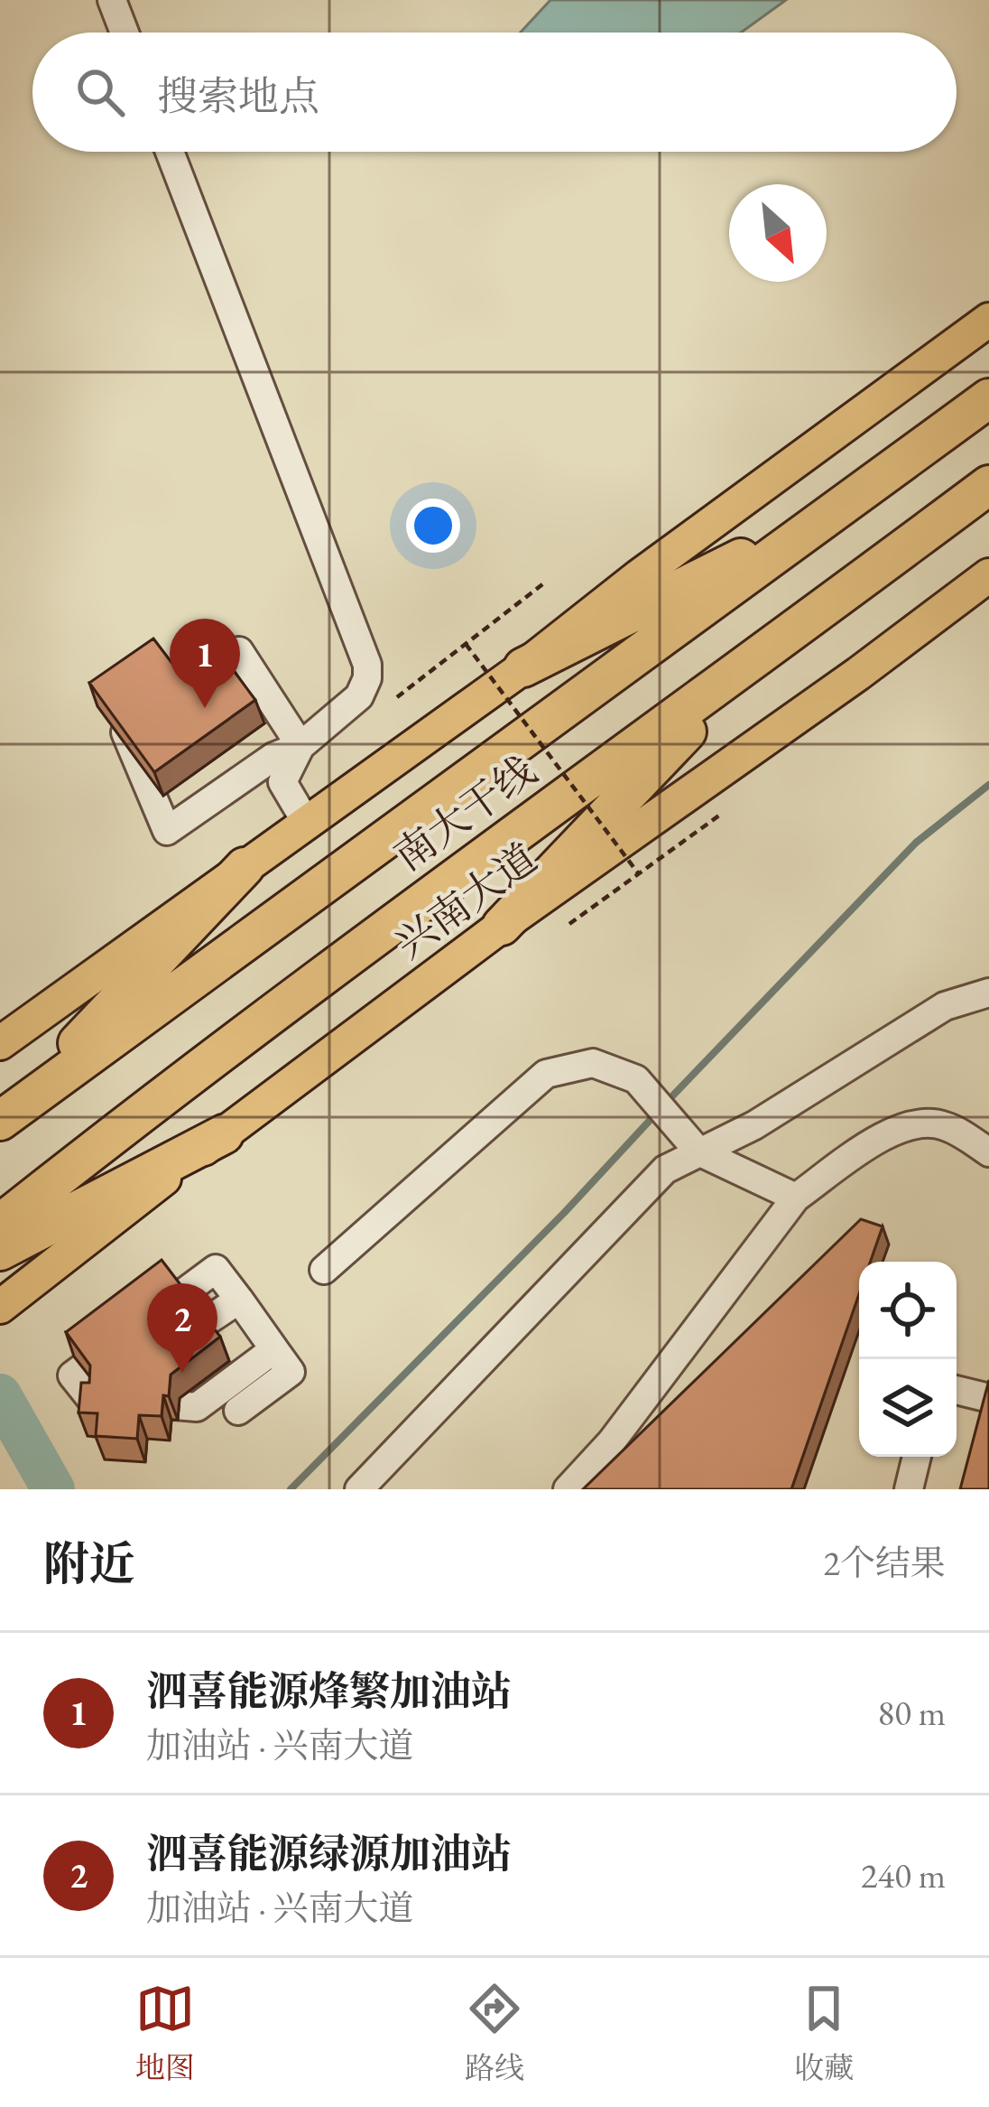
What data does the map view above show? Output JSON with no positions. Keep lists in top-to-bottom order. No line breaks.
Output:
{"streets":{"highway":["南大干线"],"main road":["兴南大道"]},"north":"bottom right","page":{"search":"搜索地点","pins":["1","2"],"heading":["附近","2个结果"],"list":[{"mark":"1","name":"泗喜能源烽繁加油站","note":"加油站 · 兴南大道","value":"80 m"},{"mark":"2","name":"泗喜能源绿源加油站","note":"加油站 · 兴南大道","value":"240 m"}],"nav":["地图","路线","收藏"]}}
